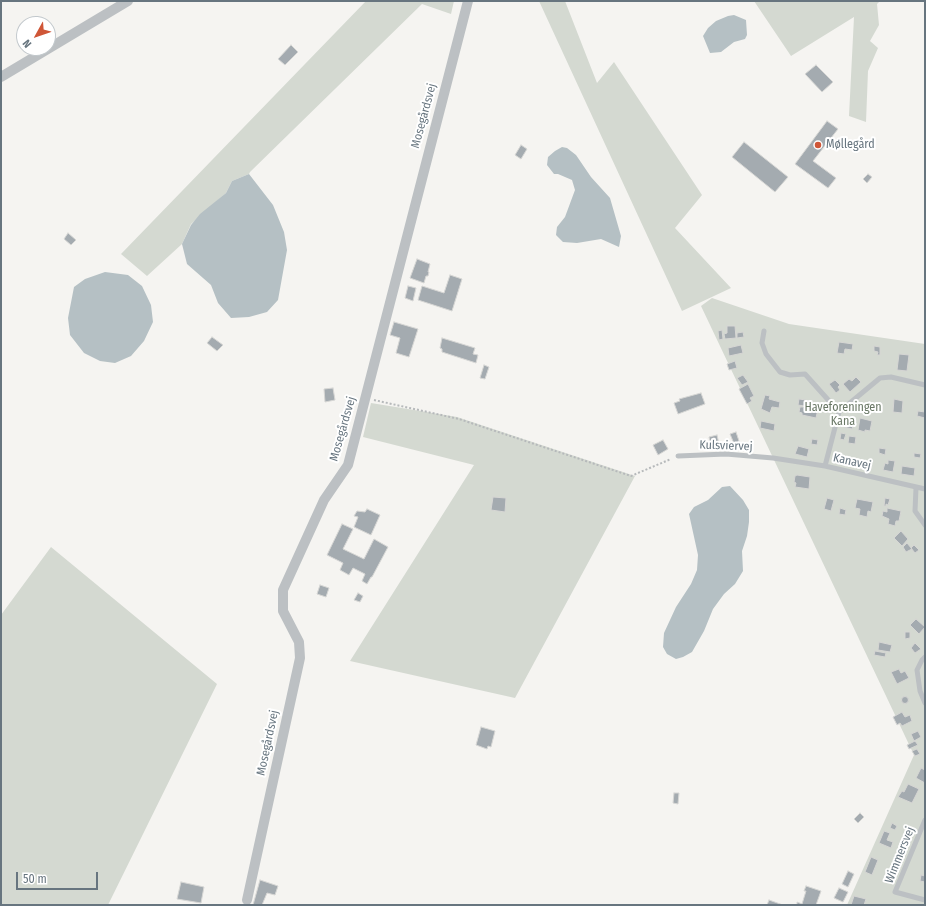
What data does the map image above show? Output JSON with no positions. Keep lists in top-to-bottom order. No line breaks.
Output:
{"streets":{"street":["Mosegårdsvej"],"lane":["Kulsviervej","Kanavej","Wimmersvej"]},"crossings":[["Kulsviervej","Kanavej"]],"parks":["Haveforeningen Kana"],"places":["Møllegård"],"scale_bar":"50 m","north":"bottom left"}
